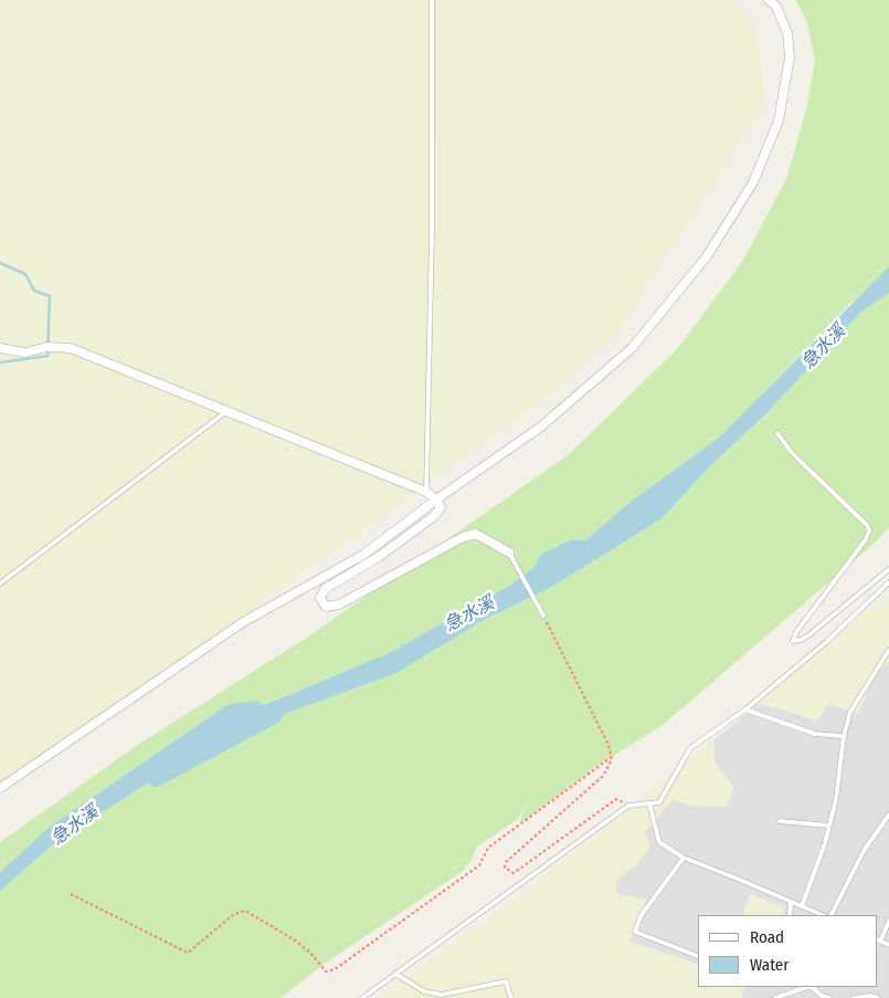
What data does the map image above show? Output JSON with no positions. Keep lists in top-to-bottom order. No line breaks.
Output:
{"water":["急水溪"],"legend":["Road","Water"]}
